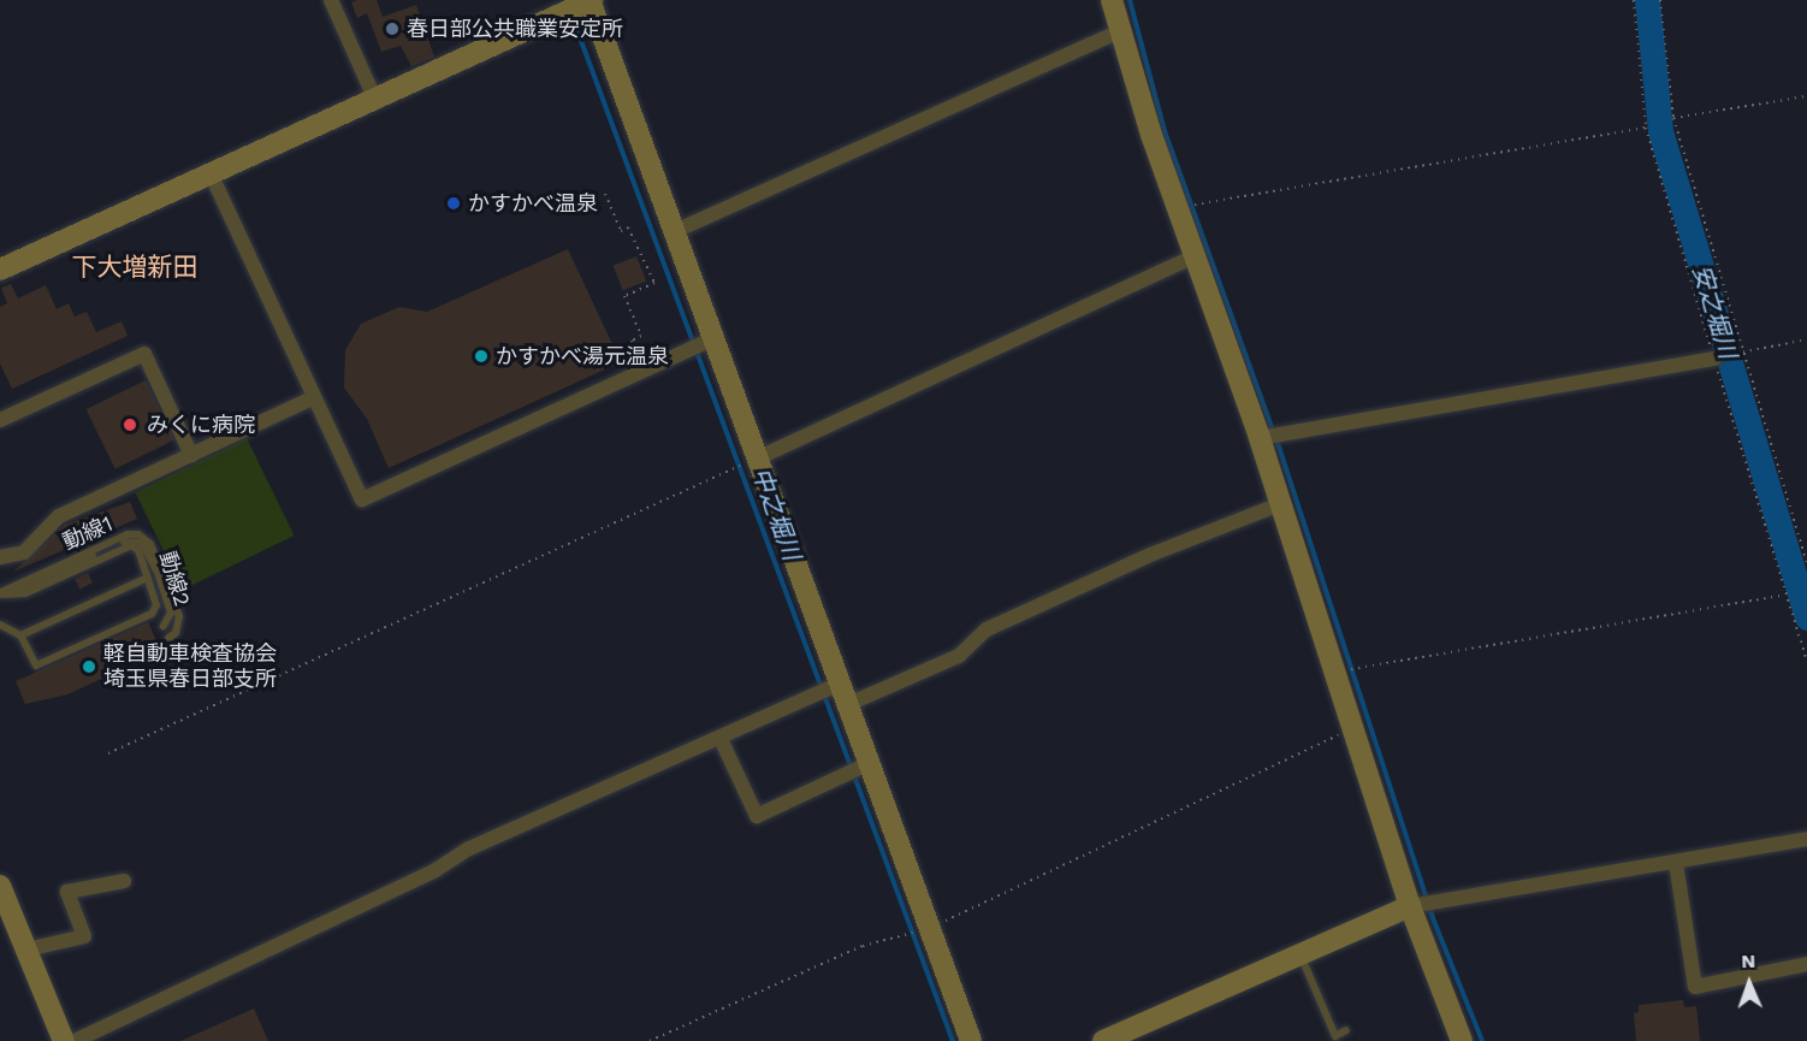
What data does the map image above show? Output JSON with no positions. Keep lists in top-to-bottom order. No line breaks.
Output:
{"streets":{"lane":["動線1","動線2"]},"crossings":[["動線1","動線2"]],"districts":["下大増新田"],"water":["安之堀川","中之堀川"],"places":["春日部公共職業安定所","かすかべ温泉","かすかべ湯元温泉","みくに病院","軽自動車検査協会 埼玉県春日部支所"],"north":"top"}
